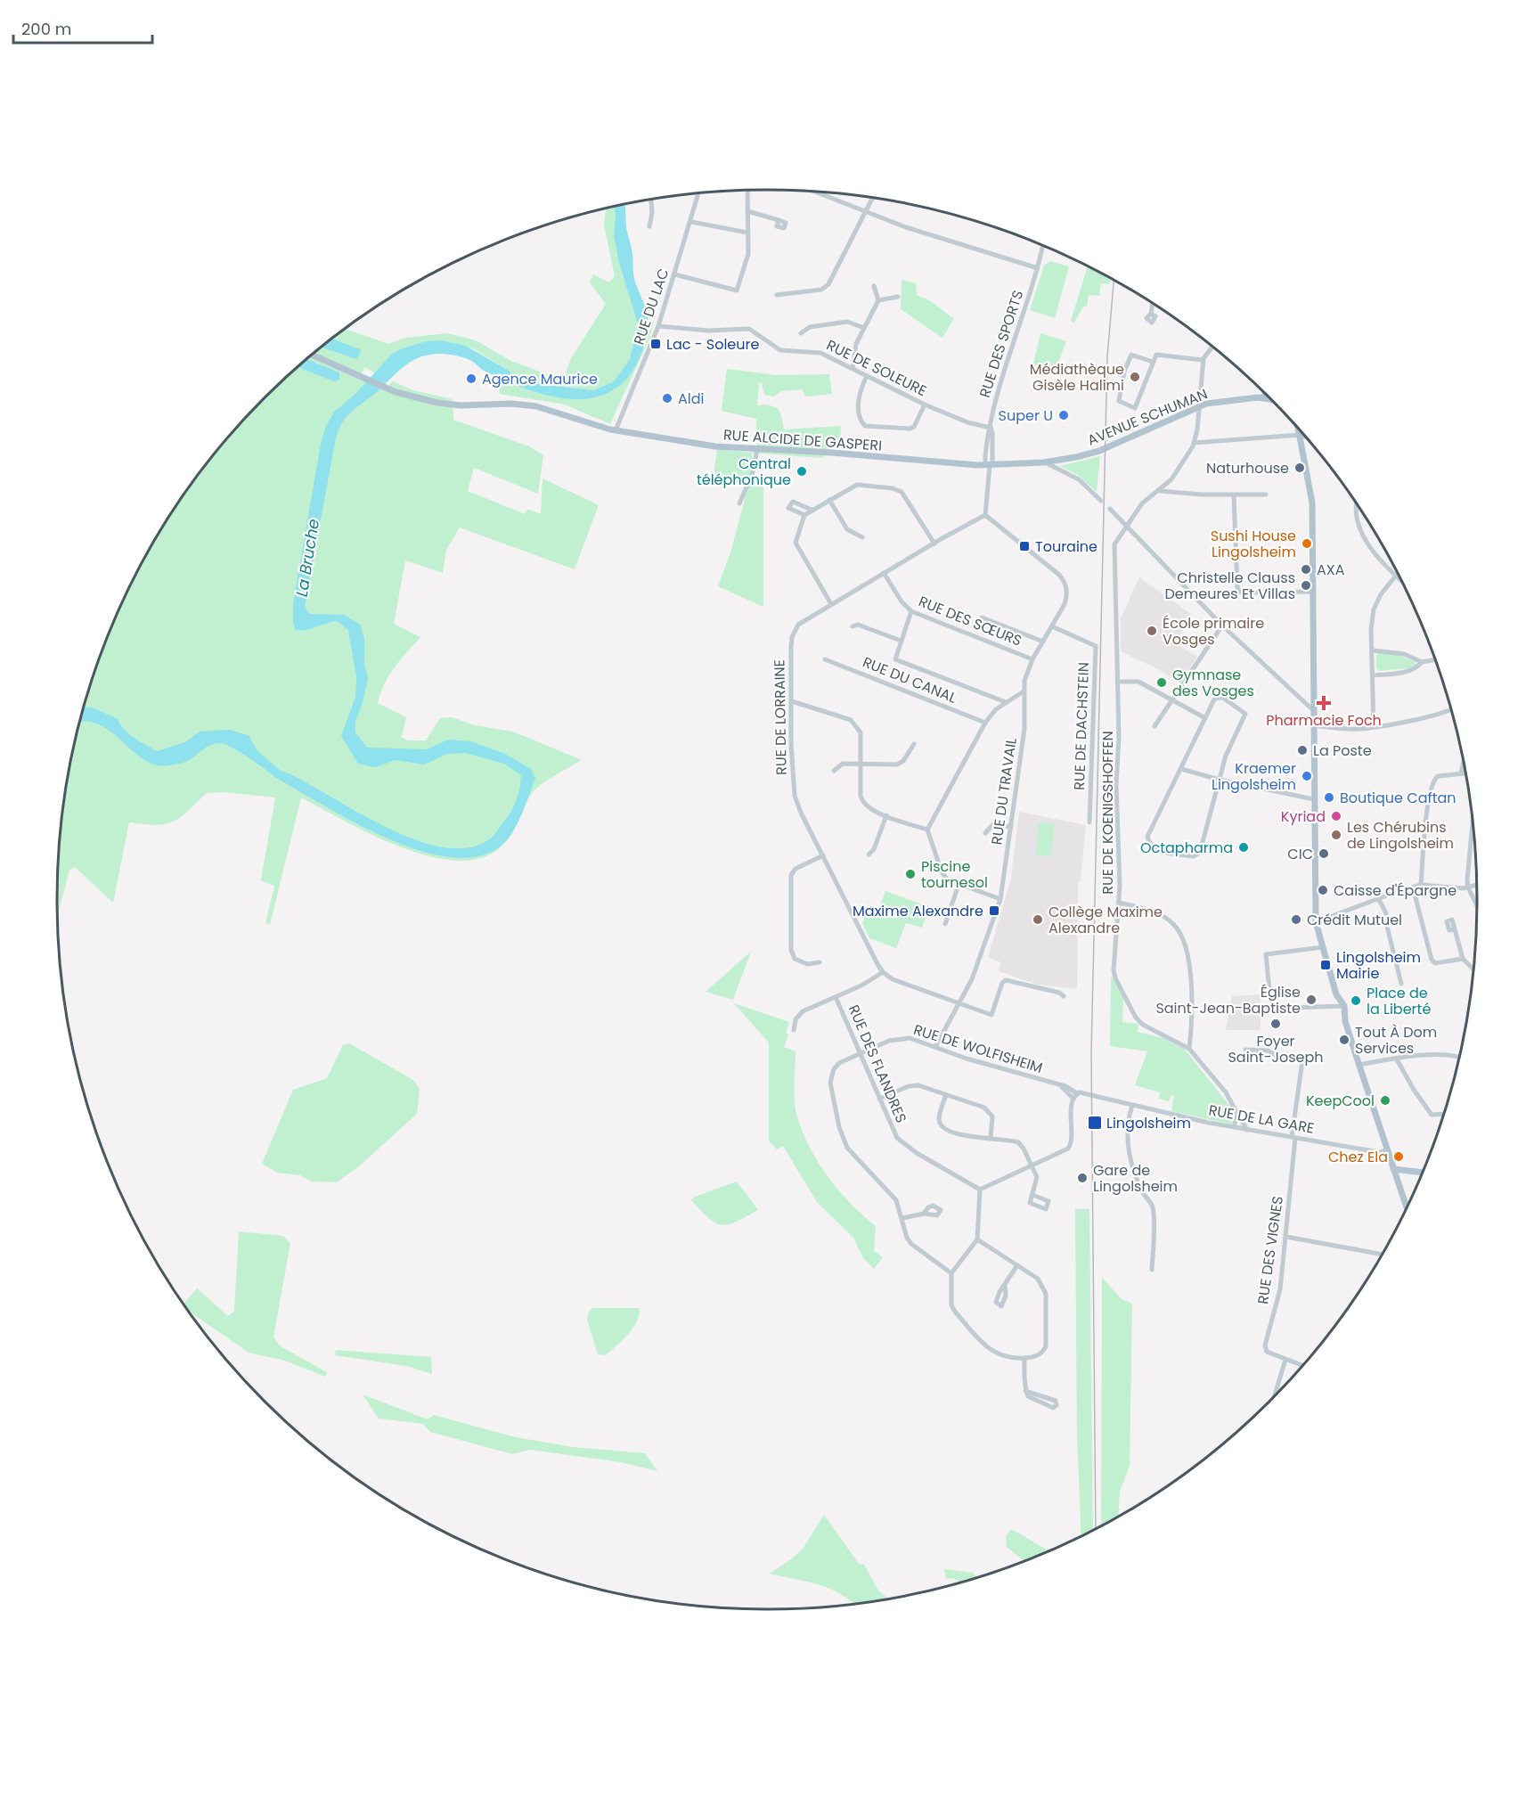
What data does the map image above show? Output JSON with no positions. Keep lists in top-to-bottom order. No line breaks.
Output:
{"streets":{"main road":["AVENUE SCHUMAN","RUE ALCIDE DE GASPERI"],"street":["RUE DU LAC","RUE DES SPORTS","RUE DE SOLEURE","RUE DES SŒURS","RUE DU CANAL","RUE DE LORRAINE","RUE DE DACHSTEIN","RUE DU TRAVAIL","RUE DE KOENIGSHOFFEN","RUE DE WOLFISHEIM","RUE DES FLANDRES","RUE DE LA GARE","RUE DES VIGNES"]},"crossings":[["RUE DU LAC","RUE DE SOLEURE"],["RUE DU LAC","RUE ALCIDE DE GASPERI"],["RUE DES SPORTS","RUE DE SOLEURE"],["RUE DES SPORTS","AVENUE SCHUMAN"],["RUE DES SPORTS","RUE ALCIDE DE GASPERI"],["AVENUE SCHUMAN","RUE ALCIDE DE GASPERI"],["RUE DES SŒURS","RUE DE LORRAINE"],["RUE DES SŒURS","RUE DU TRAVAIL"],["RUE DE LORRAINE","RUE DU TRAVAIL"],["RUE DE DACHSTEIN","RUE DU TRAVAIL"],["RUE DU TRAVAIL","RUE DE WOLFISHEIM"],["RUE DE KOENIGSHOFFEN","RUE DE LA GARE"],["RUE DE WOLFISHEIM","RUE DES FLANDRES"],["RUE DE WOLFISHEIM","RUE DE LA GARE"],["RUE DE LA GARE","RUE DES VIGNES"]],"water":["La Bruche"],"places":{"transit":["Lac - Soleure","Touraine","Maxime Alexandre","Lingolsheim Mairie","Lingolsheim"],"other":["Médiathèque Gisèle Halimi","Agence Maurice","Aldi","Super U","Naturhouse","Central téléphonique","Sushi House Lingolsheim","AXA","Christelle Clauss Demeures Et Villas","École primaire Vosges","Gymnase des Vosges","La Poste","Kraemer Lingolsheim","Boutique Caftan","Kyriad","Les Chérubins de Lingolsheim","Octapharma","CIC","Piscine tournesol","Caisse d'Épargne","Collège Maxime Alexandre","Crédit Mutuel","Église Saint-Jean-Baptiste","Place de la Liberté","Foyer Saint-Joseph","Tout À Dom Services","KeepCool","Chez Ela","Gare de Lingolsheim"],"health":["Pharmacie Foch"]},"scale_bar":"200 m"}
